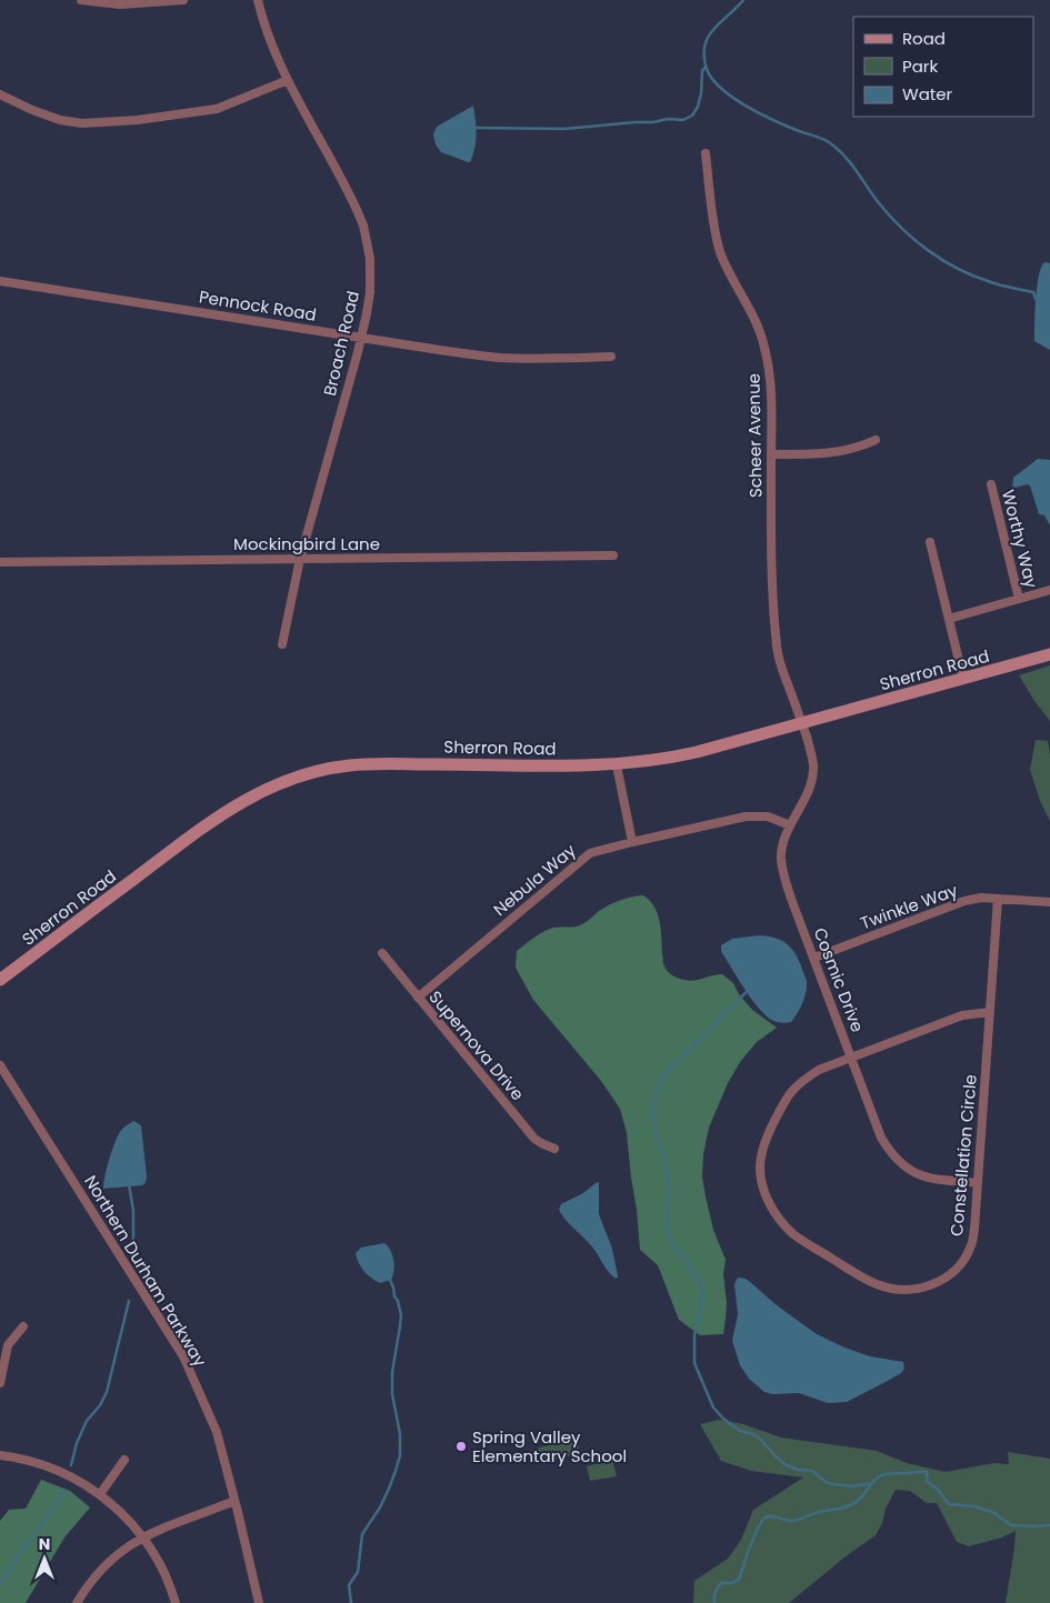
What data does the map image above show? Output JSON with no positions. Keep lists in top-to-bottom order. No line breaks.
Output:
{"streets":{"main road":["Sherron Road"],"street":["Pennock Road","Broach Road","Scheer Avenue","Worthy Way","Mockingbird Lane","Nebula Way","Twinkle Way","Cosmic Drive","Supernova Drive","Constellation Circle","Northern Durham Parkway"]},"crossings":[["Pennock Road","Broach Road"],["Broach Road","Mockingbird Lane"],["Scheer Avenue","Sherron Road"],["Scheer Avenue","Cosmic Drive"],["Sherron Road","Cosmic Drive"],["Nebula Way","Cosmic Drive"],["Nebula Way","Supernova Drive"],["Twinkle Way","Cosmic Drive"],["Twinkle Way","Constellation Circle"],["Cosmic Drive","Constellation Circle"]],"places":["Spring Valley Elementary School"],"legend":["Road","Park","Water"],"north":"top"}
